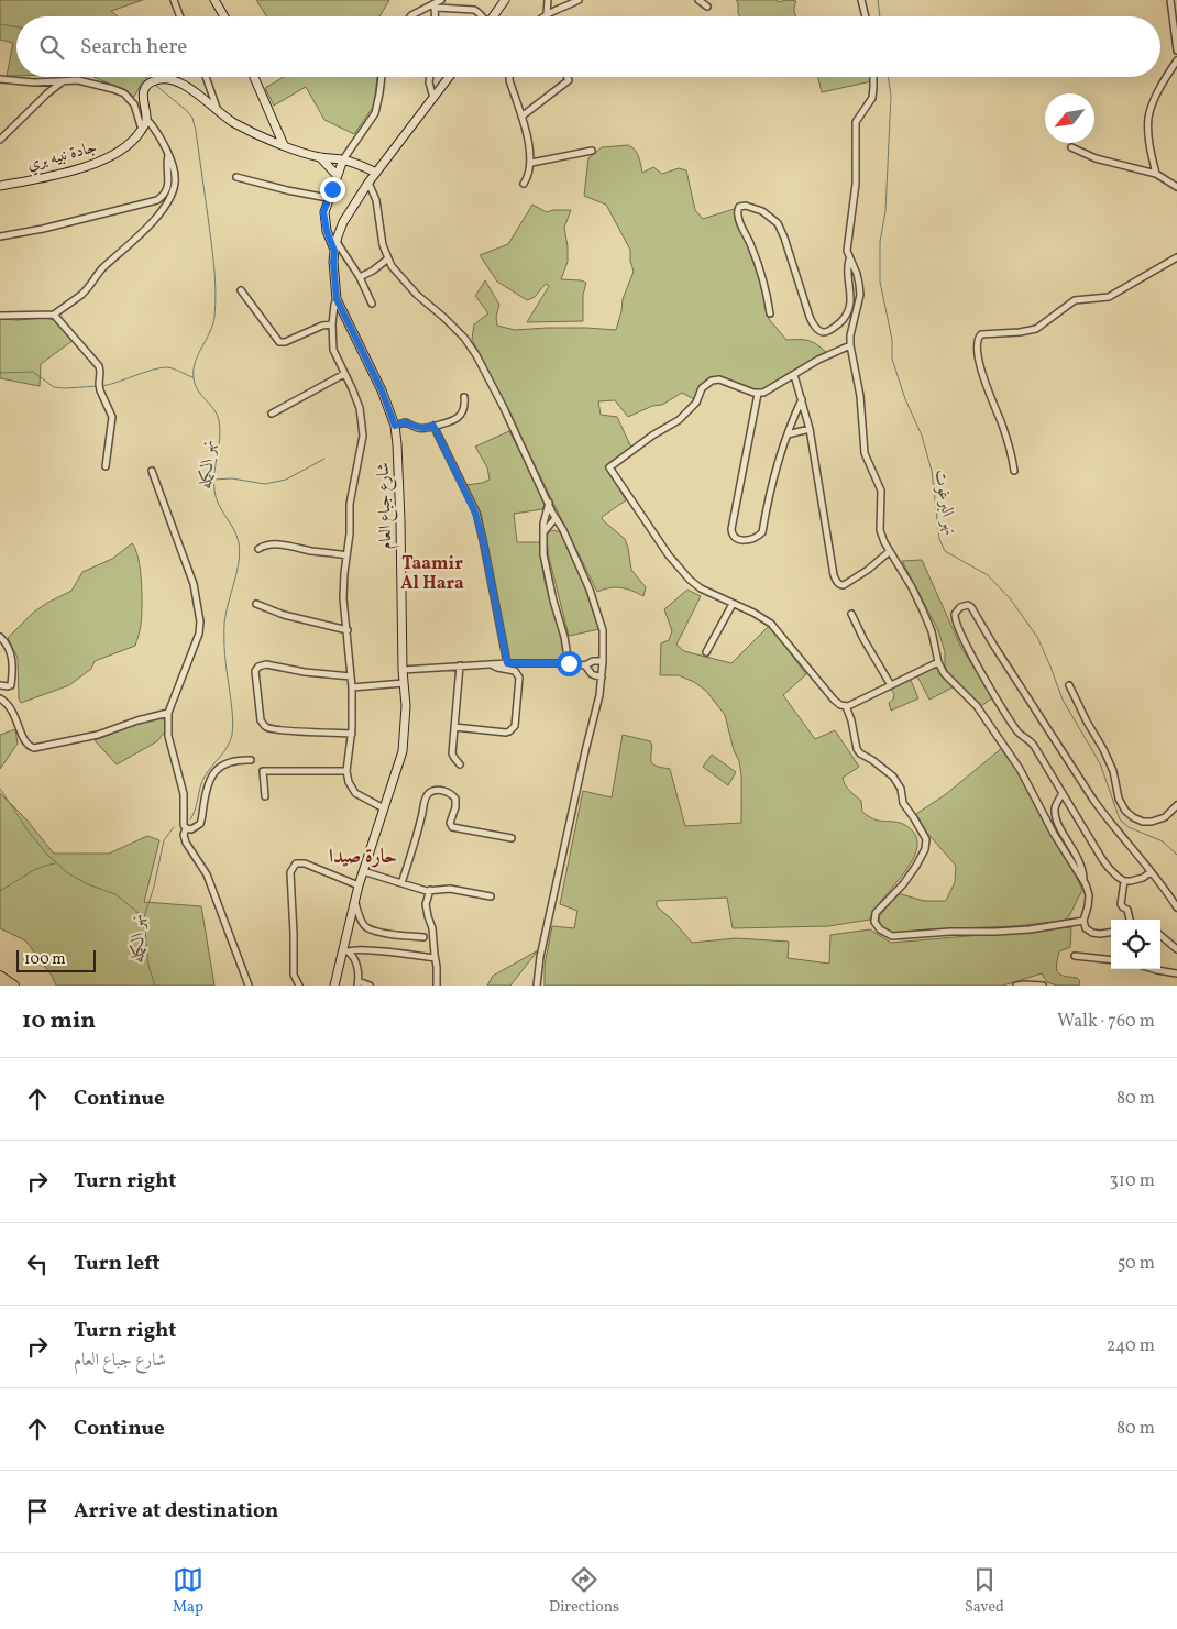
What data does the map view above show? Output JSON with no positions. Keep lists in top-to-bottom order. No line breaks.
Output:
{"streets":{"main road":["جادة نبيه بري","شارع جباع العام"]},"districts":["Taamir Al Hara","حارة صيدا"],"water":["نهر الكمله","نهر البرغوت"],"scale_bar":"100 m","north":"bottom left","page":{"search":"Search here","scale":"100 m","heading":["10 min","Walk · 760 m"],"list":[["Continue","80 m"],["Turn right","310 m"],["Turn left","50 m"],["Turn right","شارع جباع العام","240 m"],["Continue","80 m"],"Arrive at destination"],"nav":["Map","Directions","Saved"]}}
